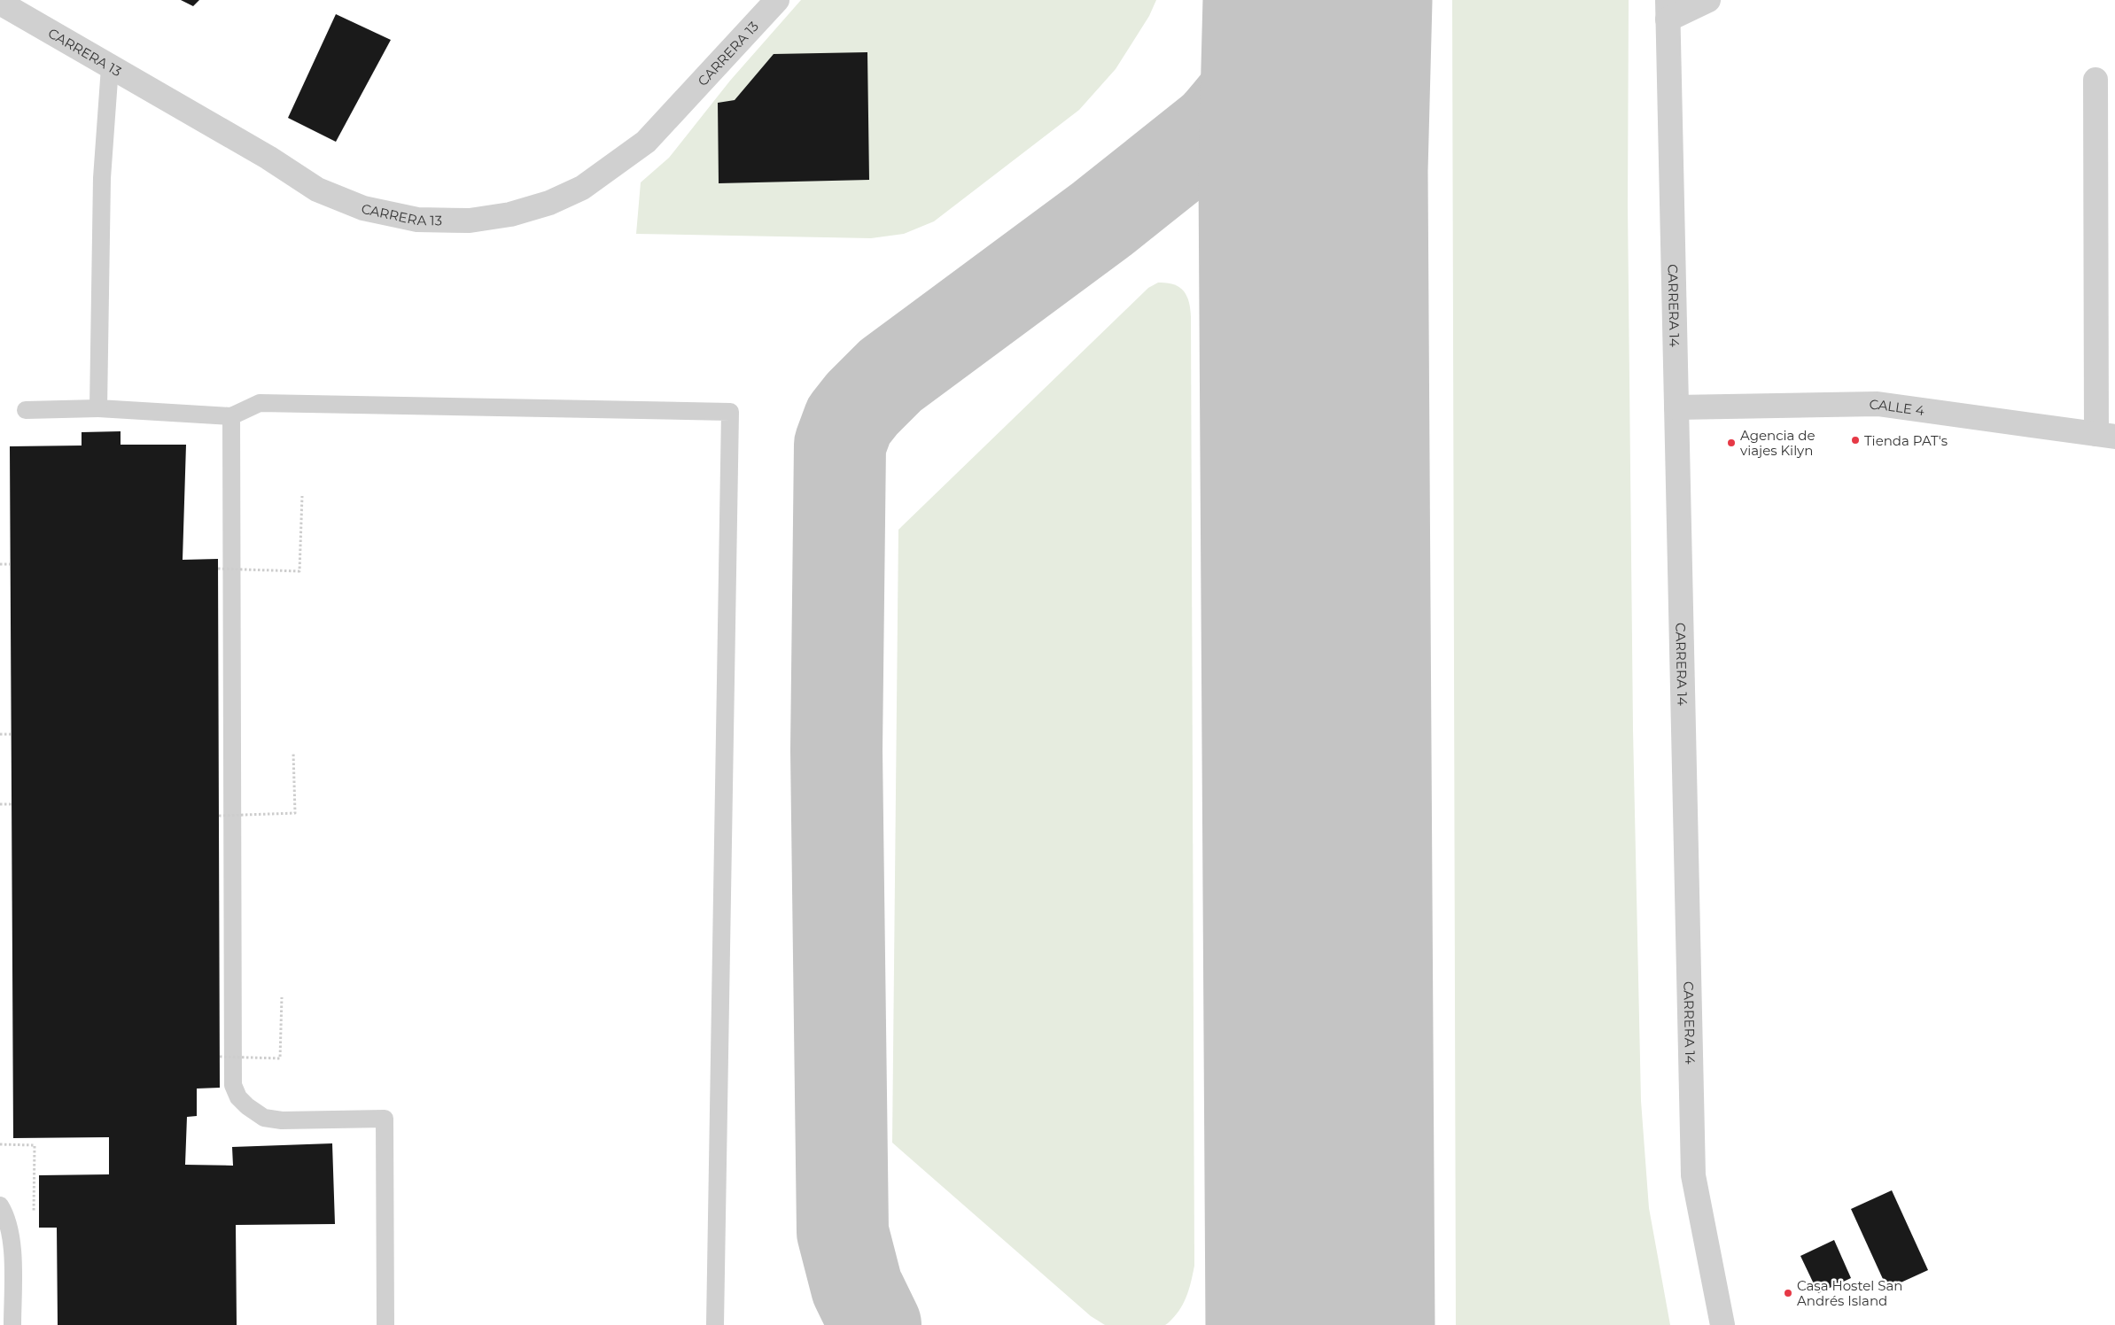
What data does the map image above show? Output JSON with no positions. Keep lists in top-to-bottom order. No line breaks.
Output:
{"streets":{"street":["CARRERA 13","CARRERA 14","CALLE 4"]},"crossings":[["CARRERA 14","CALLE 4"]],"places":["Tienda PAT's","Agencia de viajes Kilyn","Casa Hostel San Andrés Island"]}
